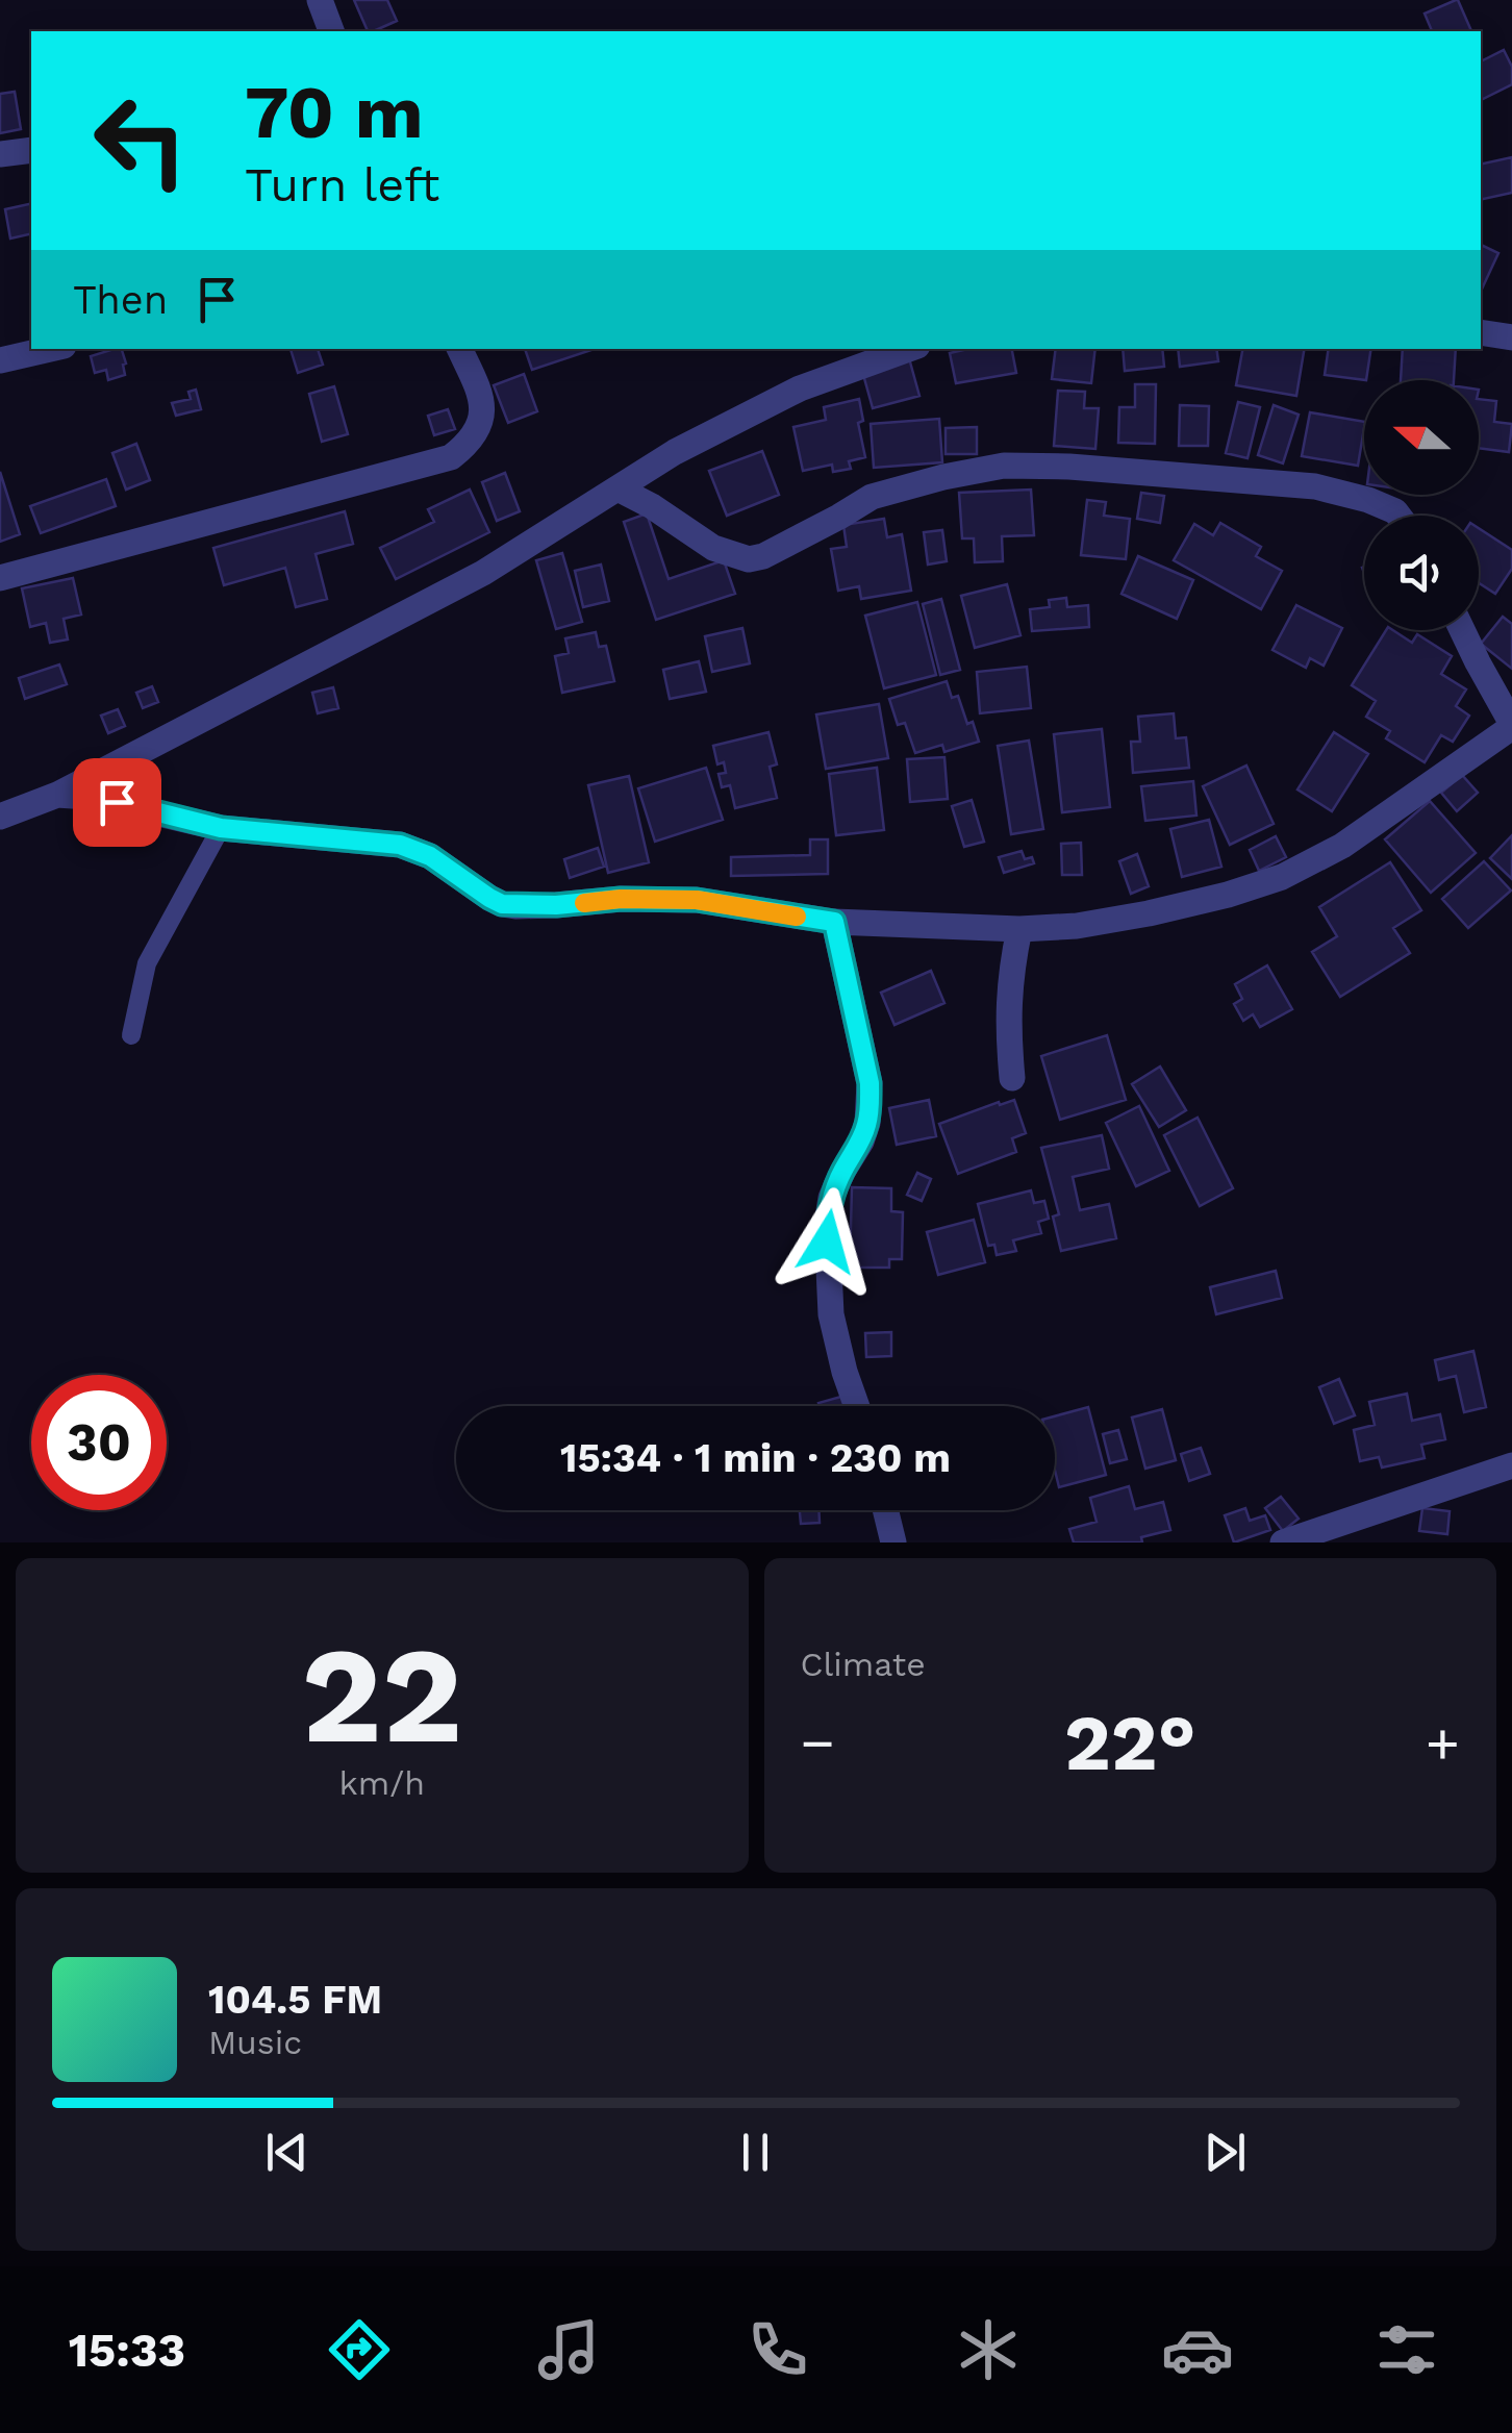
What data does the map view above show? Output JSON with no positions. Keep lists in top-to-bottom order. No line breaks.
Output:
{"north":"left","page":{"turn":["70 m","Turn left"],"then":"Then","limit":"30","trip":"15:34 · 1 min · 230 m","tile":[["22","km/h"],"Climate"],"heat":["−","22°","+"],"song":["104.5 FM","Music"],"tabs":"15:33"}}
